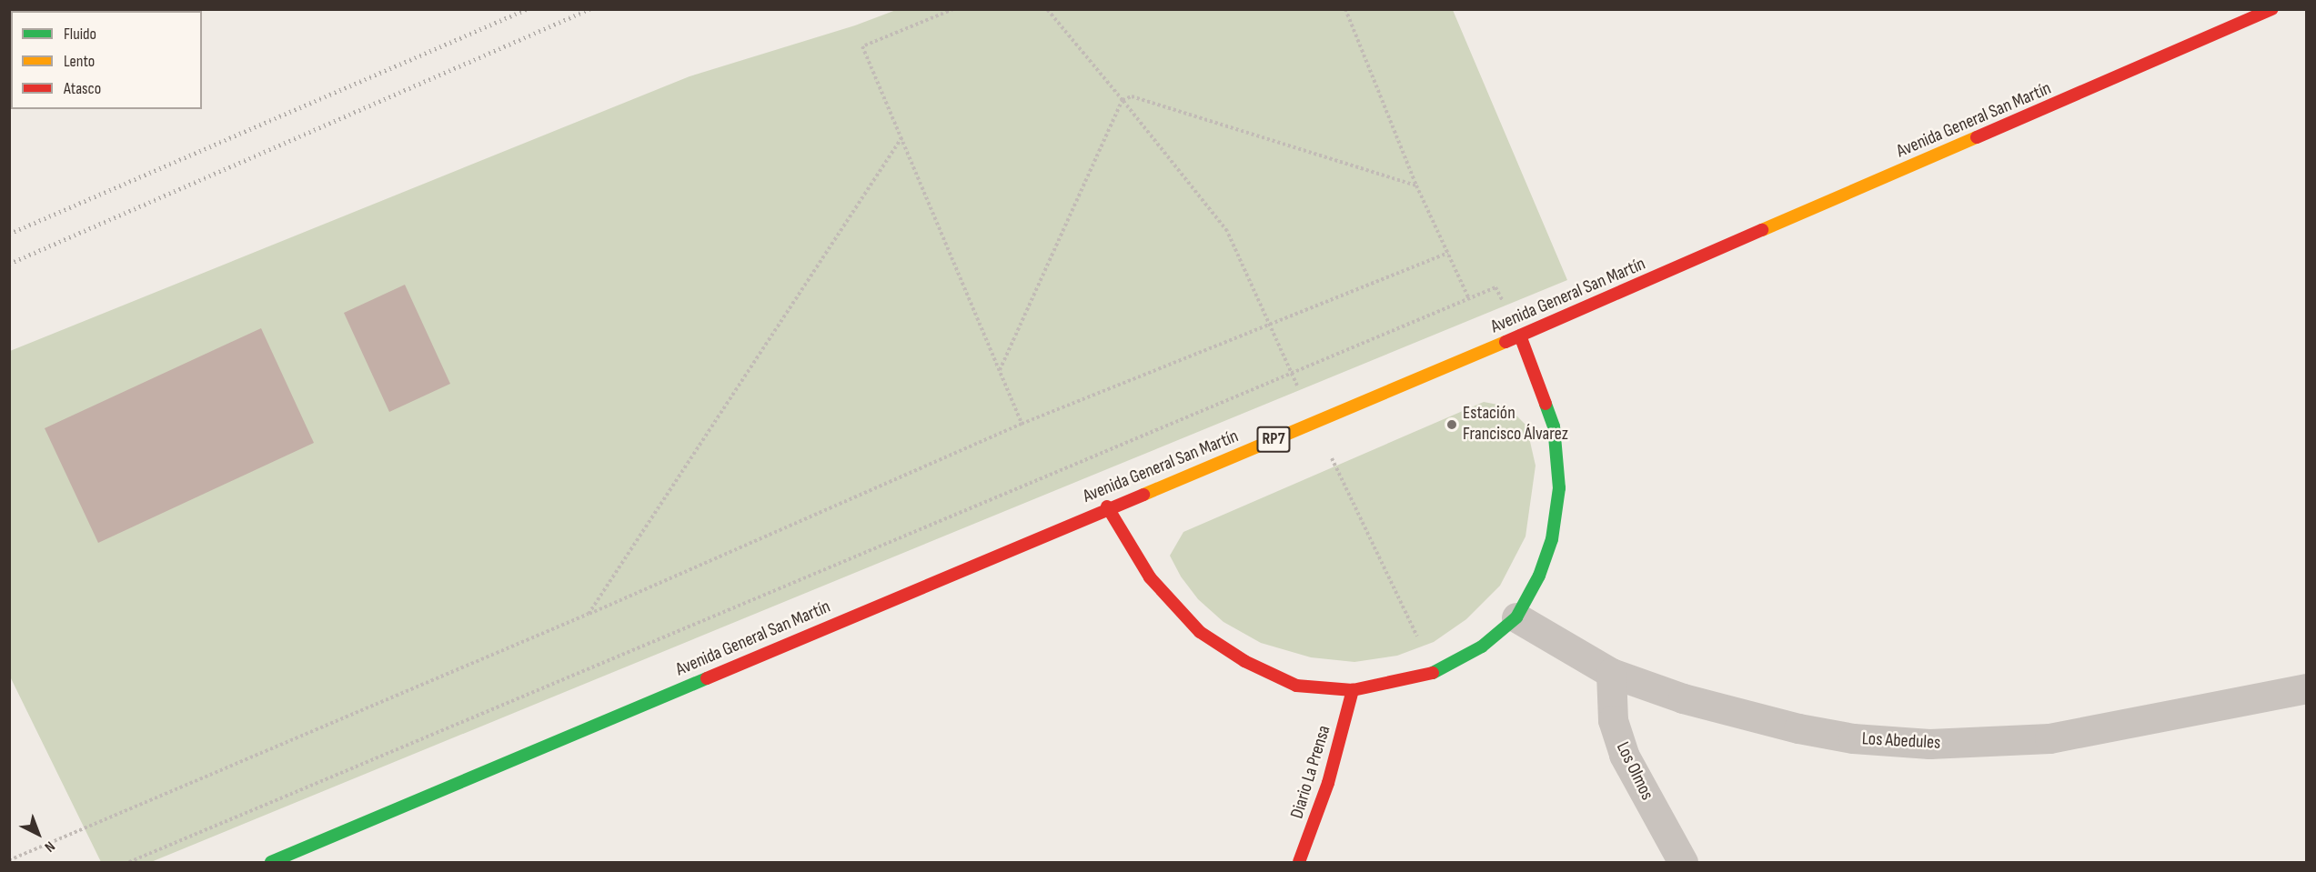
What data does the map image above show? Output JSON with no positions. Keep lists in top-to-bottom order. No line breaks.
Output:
{"streets":{"main road":["Avenida General San Martín","RP7","Diario La Prensa"],"street":["Los Abedules","Los Olmos"]},"crossings":[["Los Abedules","Los Olmos"]],"places":["Estación Francisco Álvarez"],"legend":["Fluido","Lento","Atasco"],"north":"bottom right"}
